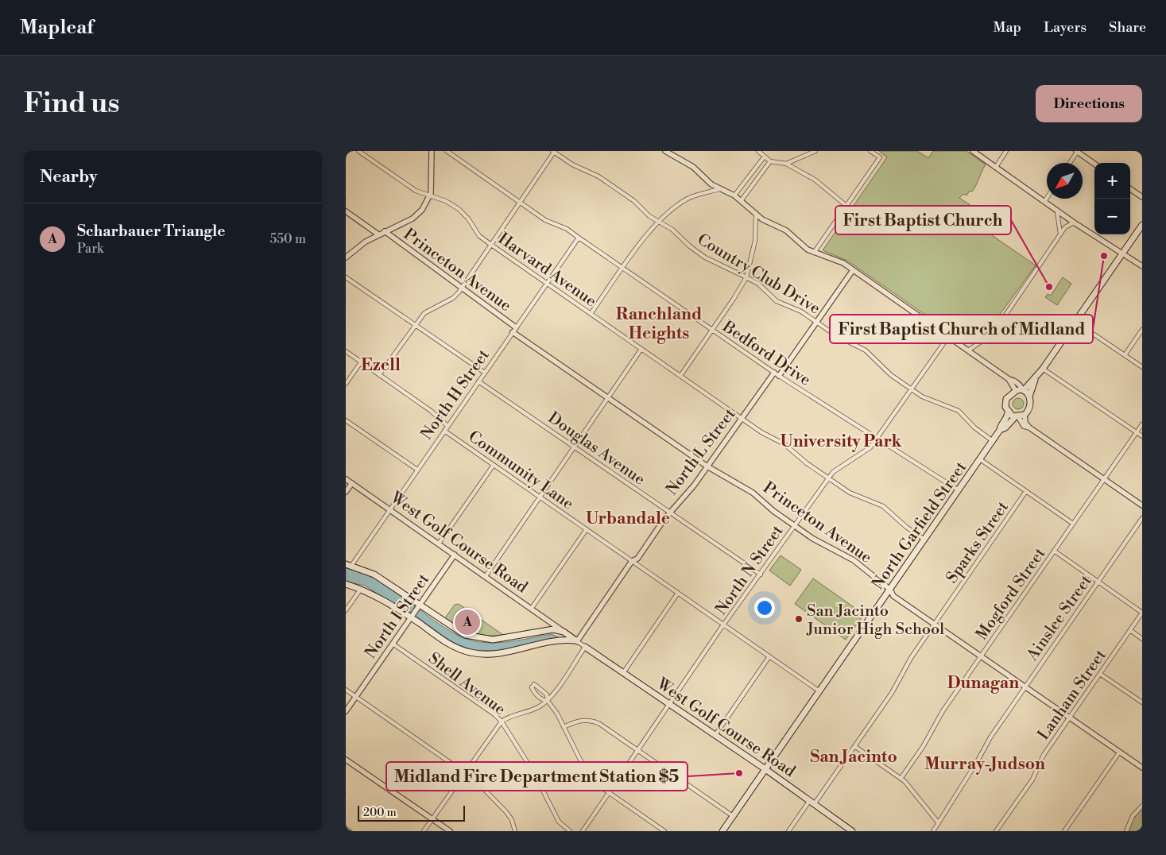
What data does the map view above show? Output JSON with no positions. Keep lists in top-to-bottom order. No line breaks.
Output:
{"streets":{"main road":["North Garfield Street","West Golf Course Road"],"street":["Princeton Avenue","Harvard Avenue","Country Club Drive","Bedford Drive","North H Street","Douglas Avenue","North L Street","Community Lane","Sparks Street","North N Street","Mogford Street","North I Street","Ainslee Street","Shell Avenue","Lanham Street"]},"crossings":[["Princeton Avenue","North H Street"],["Princeton Avenue","North L Street"],["Princeton Avenue","North Garfield Street"],["Princeton Avenue","Sparks Street"],["Princeton Avenue","North N Street"],["Princeton Avenue","Mogford Street"],["Princeton Avenue","Ainslee Street"],["Princeton Avenue","Lanham Street"],["Harvard Avenue","North H Street"],["Harvard Avenue","North L Street"],["Harvard Avenue","North Garfield Street"],["Harvard Avenue","North N Street"],["Country Club Drive","North Garfield Street"],["Country Club Drive","North N Street"],["Bedford Drive","North H Street"],["Bedford Drive","North L Street"],["Bedford Drive","North Garfield Street"],["Bedford Drive","North N Street"],["North H Street","Douglas Avenue"],["North H Street","Community Lane"],["North H Street","West Golf Course Road"],["Douglas Avenue","North L Street"],["Douglas Avenue","North N Street"],["North L Street","Community Lane"],["North L Street","West Golf Course Road"],["Community Lane","North Garfield Street"],["Community Lane","North N Street"],["North Garfield Street","West Golf Course Road"],["West Golf Course Road","Sparks Street"],["West Golf Course Road","North N Street"],["West Golf Course Road","North I Street"],["North I Street","Shell Avenue"]],"districts":["Ranchland Heights","Ezell","University Park","Urbandale","Dunagan","San Jacinto","Murray-Judson"],"places":["First Baptist Church of Midland","First Baptist Church","San Jacinto Junior High School","Midland Fire Department Station $5"],"scale_bar":"200 m","north":"bottom left","page":{"header":"Mapleaf","nav":["Map","Layers","Share"],"buttons":"Directions","title":"Find us","heading":"Nearby","map_buttons":["+","−"],"list":[{"mark":"A","name":"Scharbauer Triangle","note":"Park","value":"550 m"}],"pins":"A","scale":"200 m"}}
